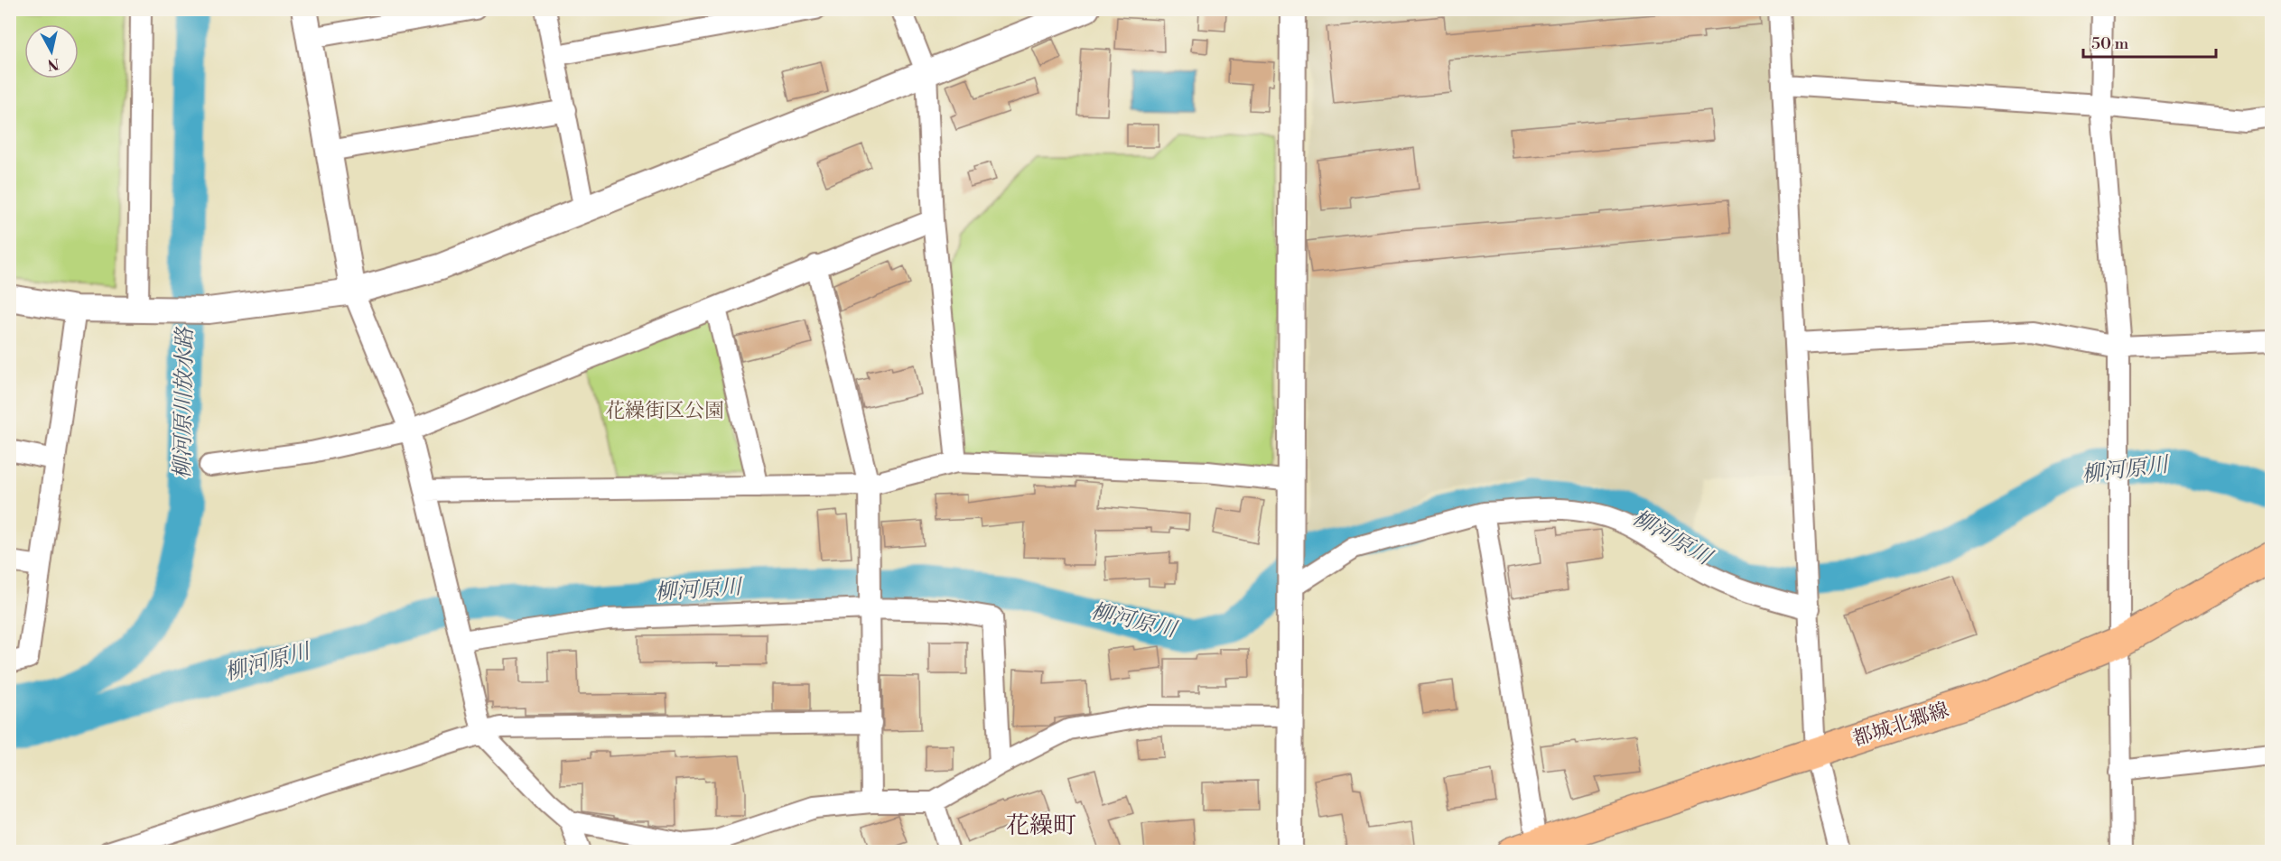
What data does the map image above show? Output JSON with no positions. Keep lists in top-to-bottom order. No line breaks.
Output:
{"streets":{"main road":["都城北郷線"]},"districts":["花繰町"],"water":["柳河原川放水路","柳河原川"],"parks":["花繰街区公園"],"scale_bar":"50 m","north":"bottom"}
